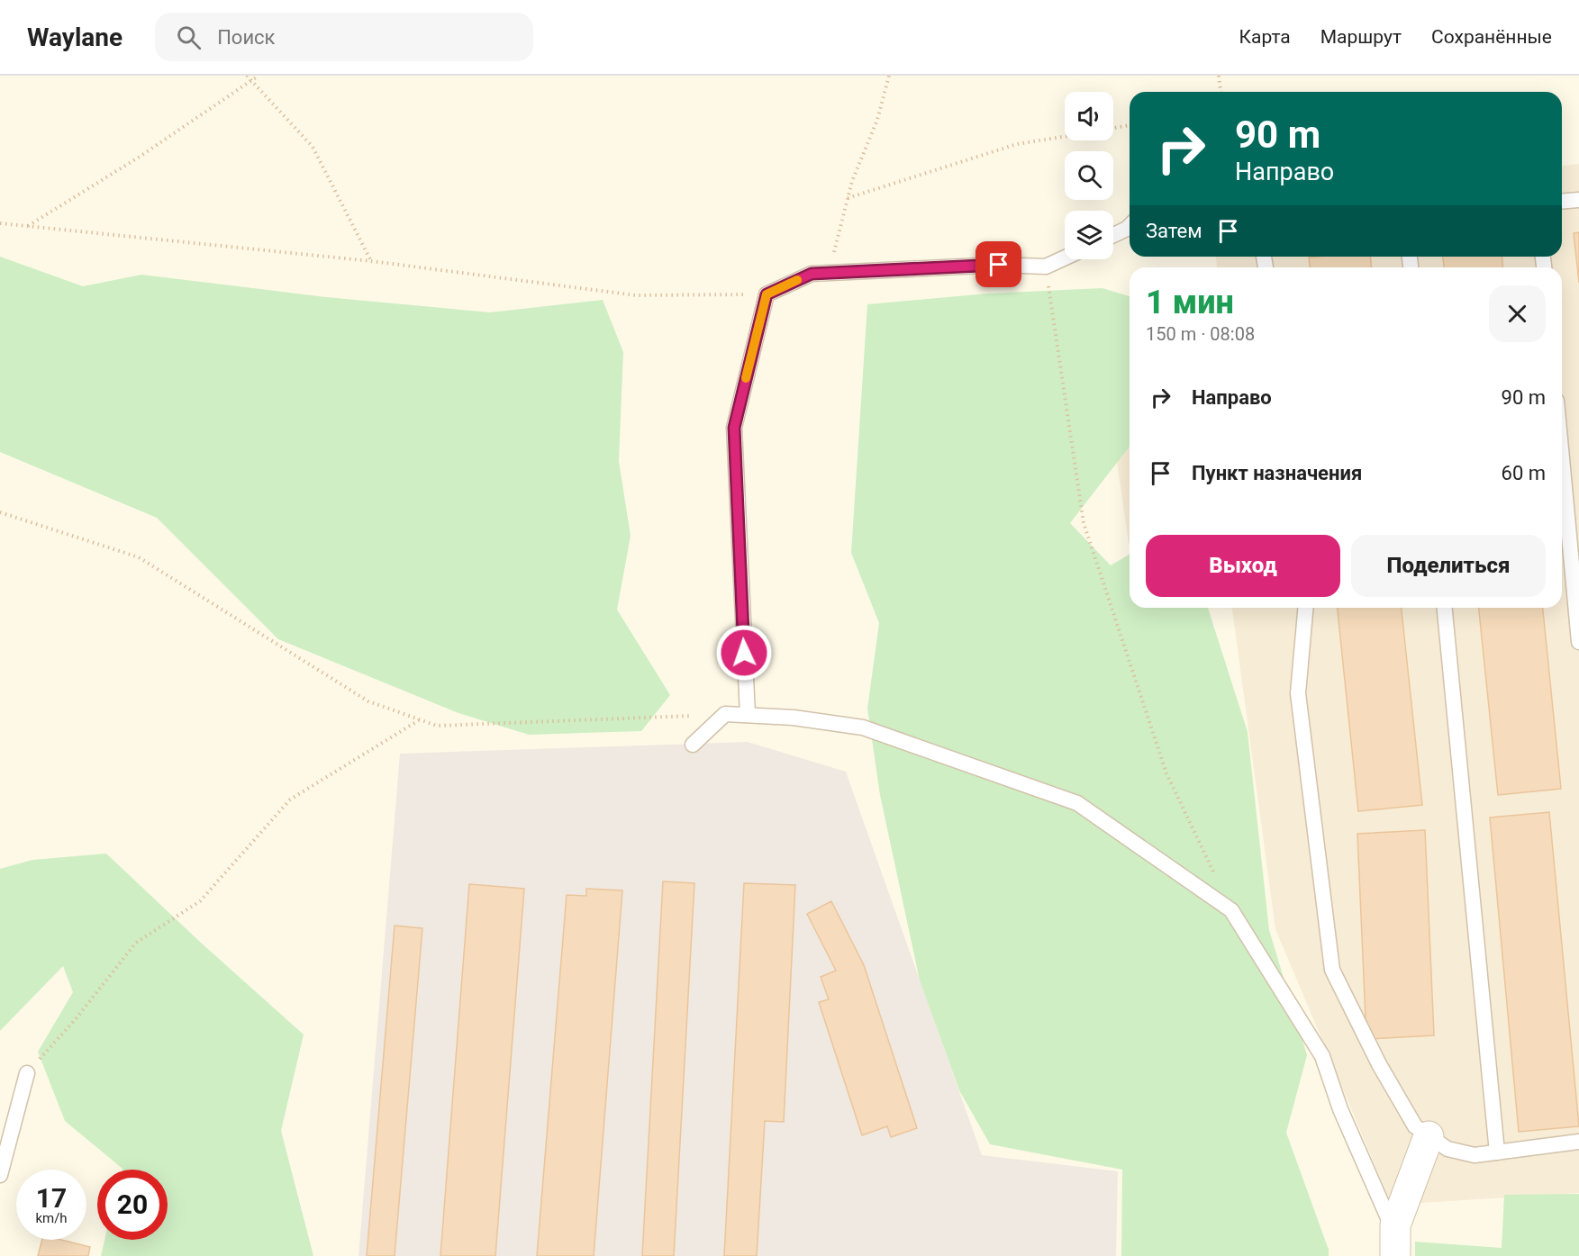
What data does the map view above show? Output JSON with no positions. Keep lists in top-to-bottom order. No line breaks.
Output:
{"page":{"header":"Waylane","search":"Поиск","nav":["Карта","Маршрут","Сохранённые"],"turn":["90 m","Направо"],"then":"Затем","heading":["1 мин","150 m · 08:08"],"list":[{"name":"Направо","value":"90 m"},{"name":"Пункт назначения","value":"60 m"}],"buttons":["Выход","Поделиться"],"speed":"17 km/h","limit":"20"}}
